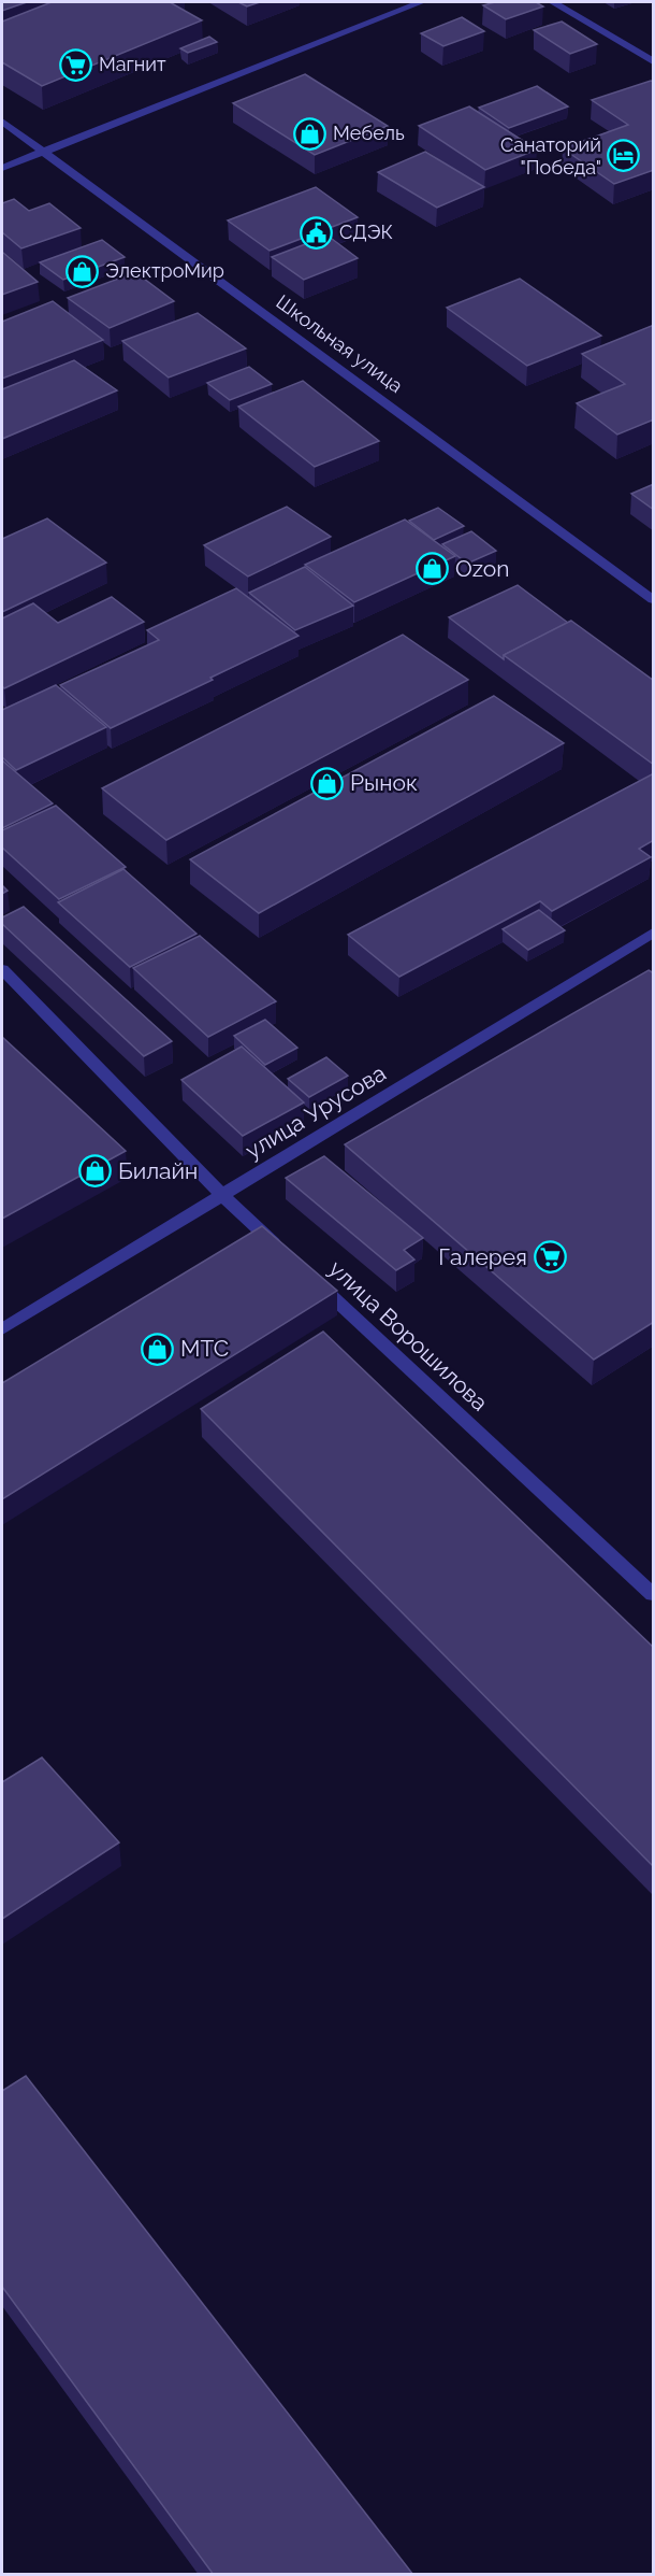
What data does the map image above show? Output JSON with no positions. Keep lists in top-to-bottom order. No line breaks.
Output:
{"streets":{"street":["Школьная улица","улица Урусова","улица Ворошилова"]},"places":{"supermarket":["Магнит","Галерея"],"shop":["Мебель","ЭлектроМир","Ozon","Рынок","Билайн","МТС"],"hotel":["Санаторий \"Победа\""],"public building":["СДЭК"]}}
